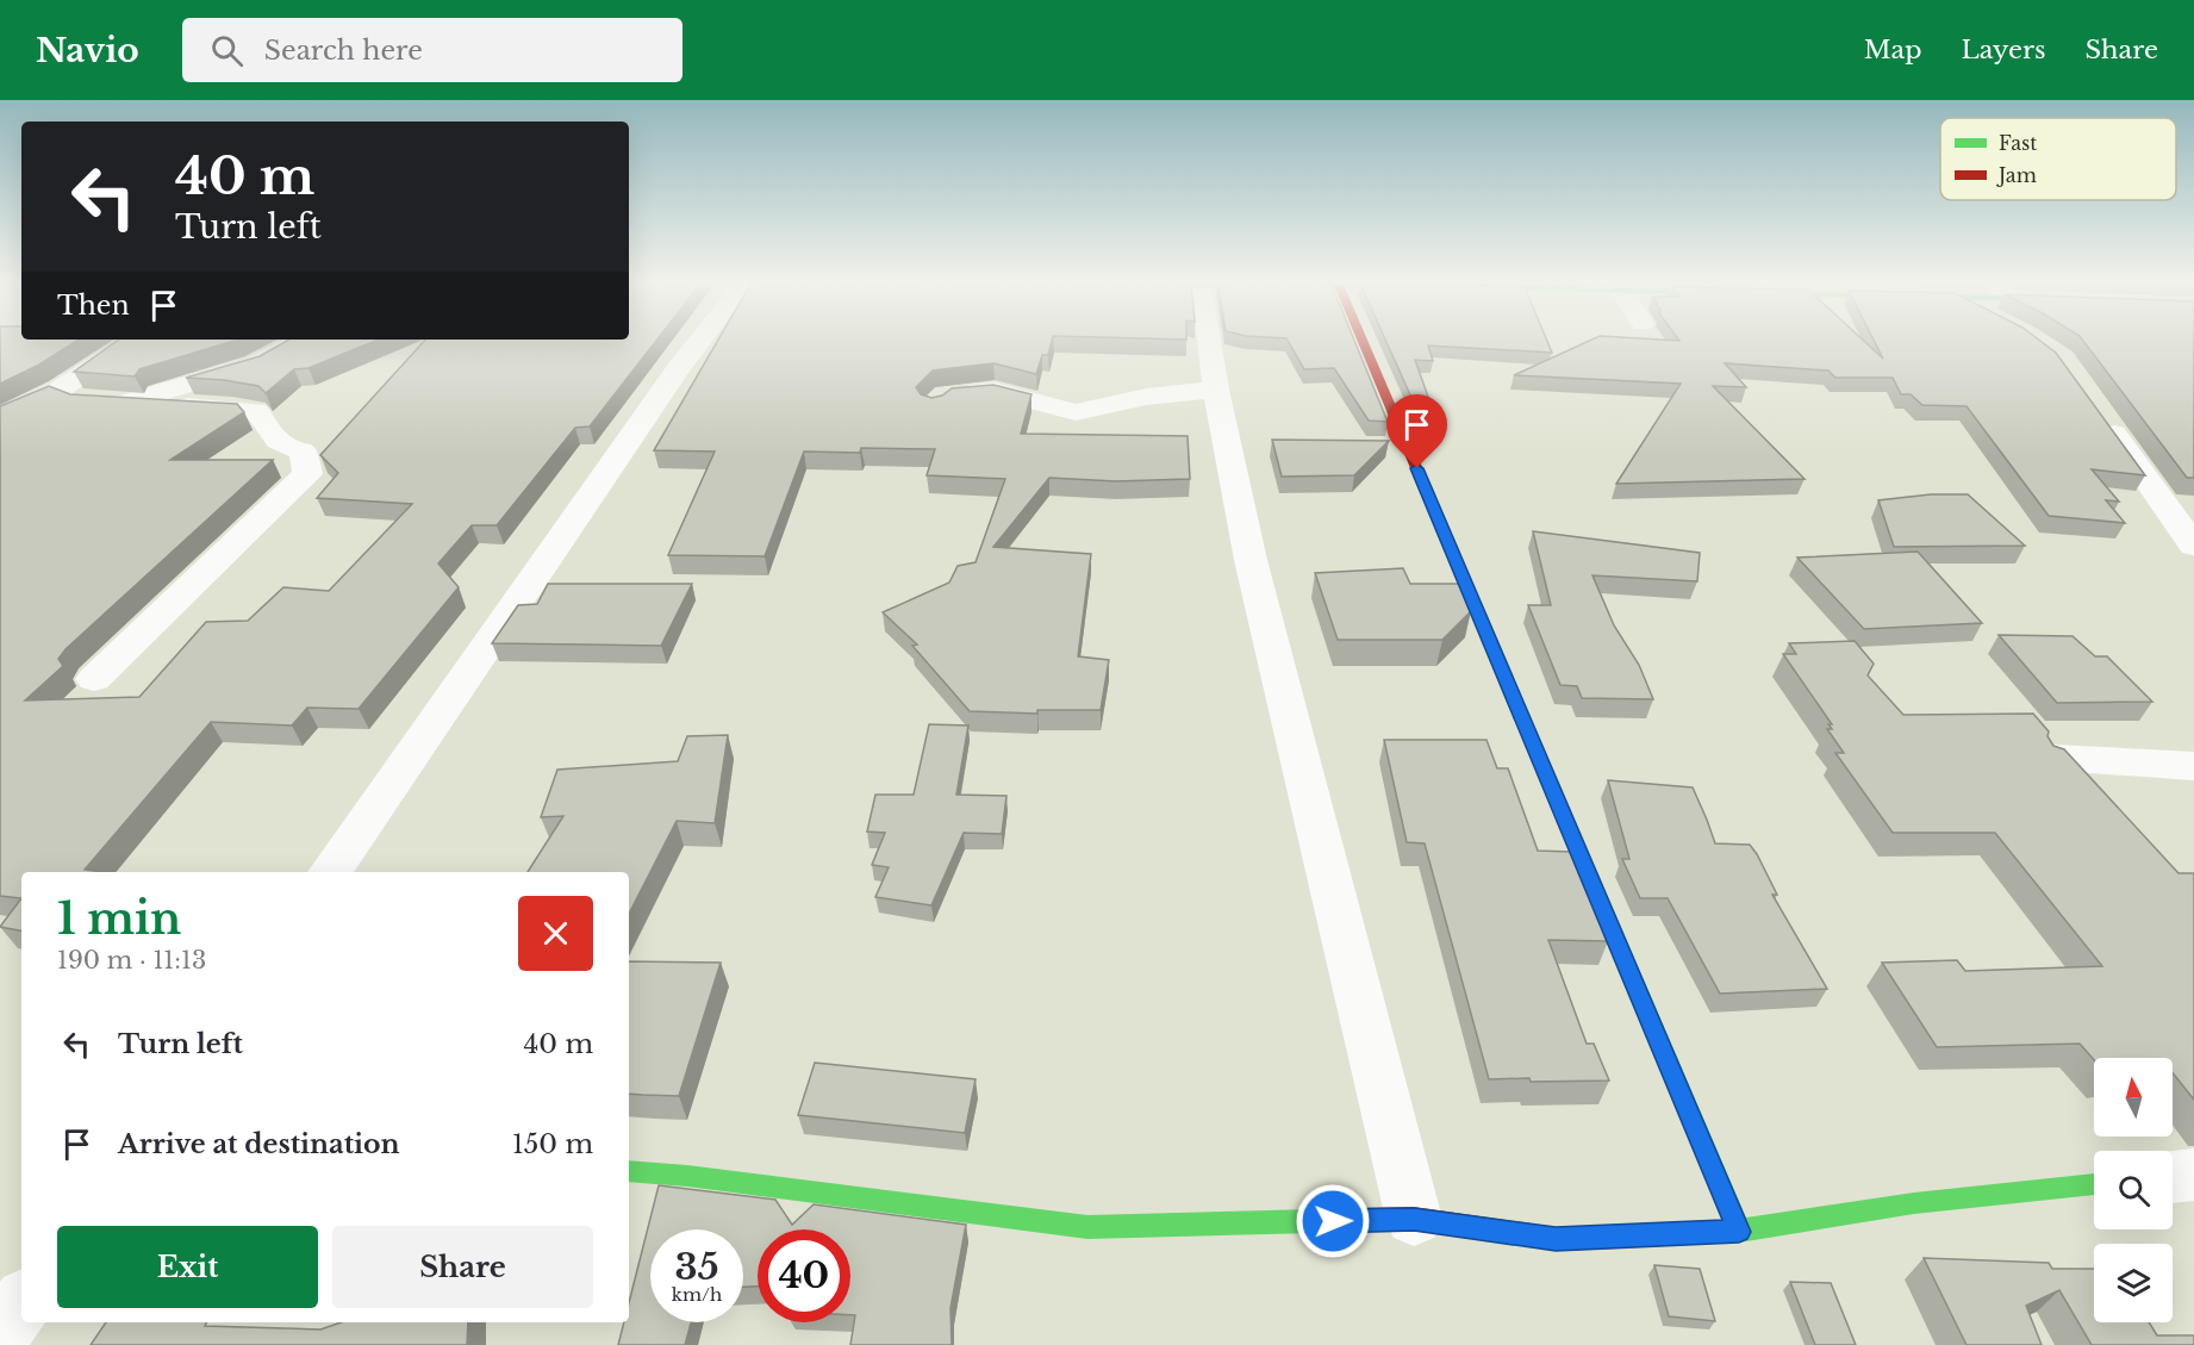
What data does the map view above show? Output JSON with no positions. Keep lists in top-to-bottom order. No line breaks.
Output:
{"legend":["Fast","Jam"],"north":"top","page":{"header":"Navio","search":"Search here","nav":["Map","Layers","Share"],"turn":["40 m","Turn left"],"then":"Then","heading":["1 min","190 m · 11:13"],"list":[{"name":"Turn left","value":"40 m"},{"name":"Arrive at destination","value":"150 m"}],"buttons":["Exit","Share"],"speed":"35 km/h","limit":"40"}}
